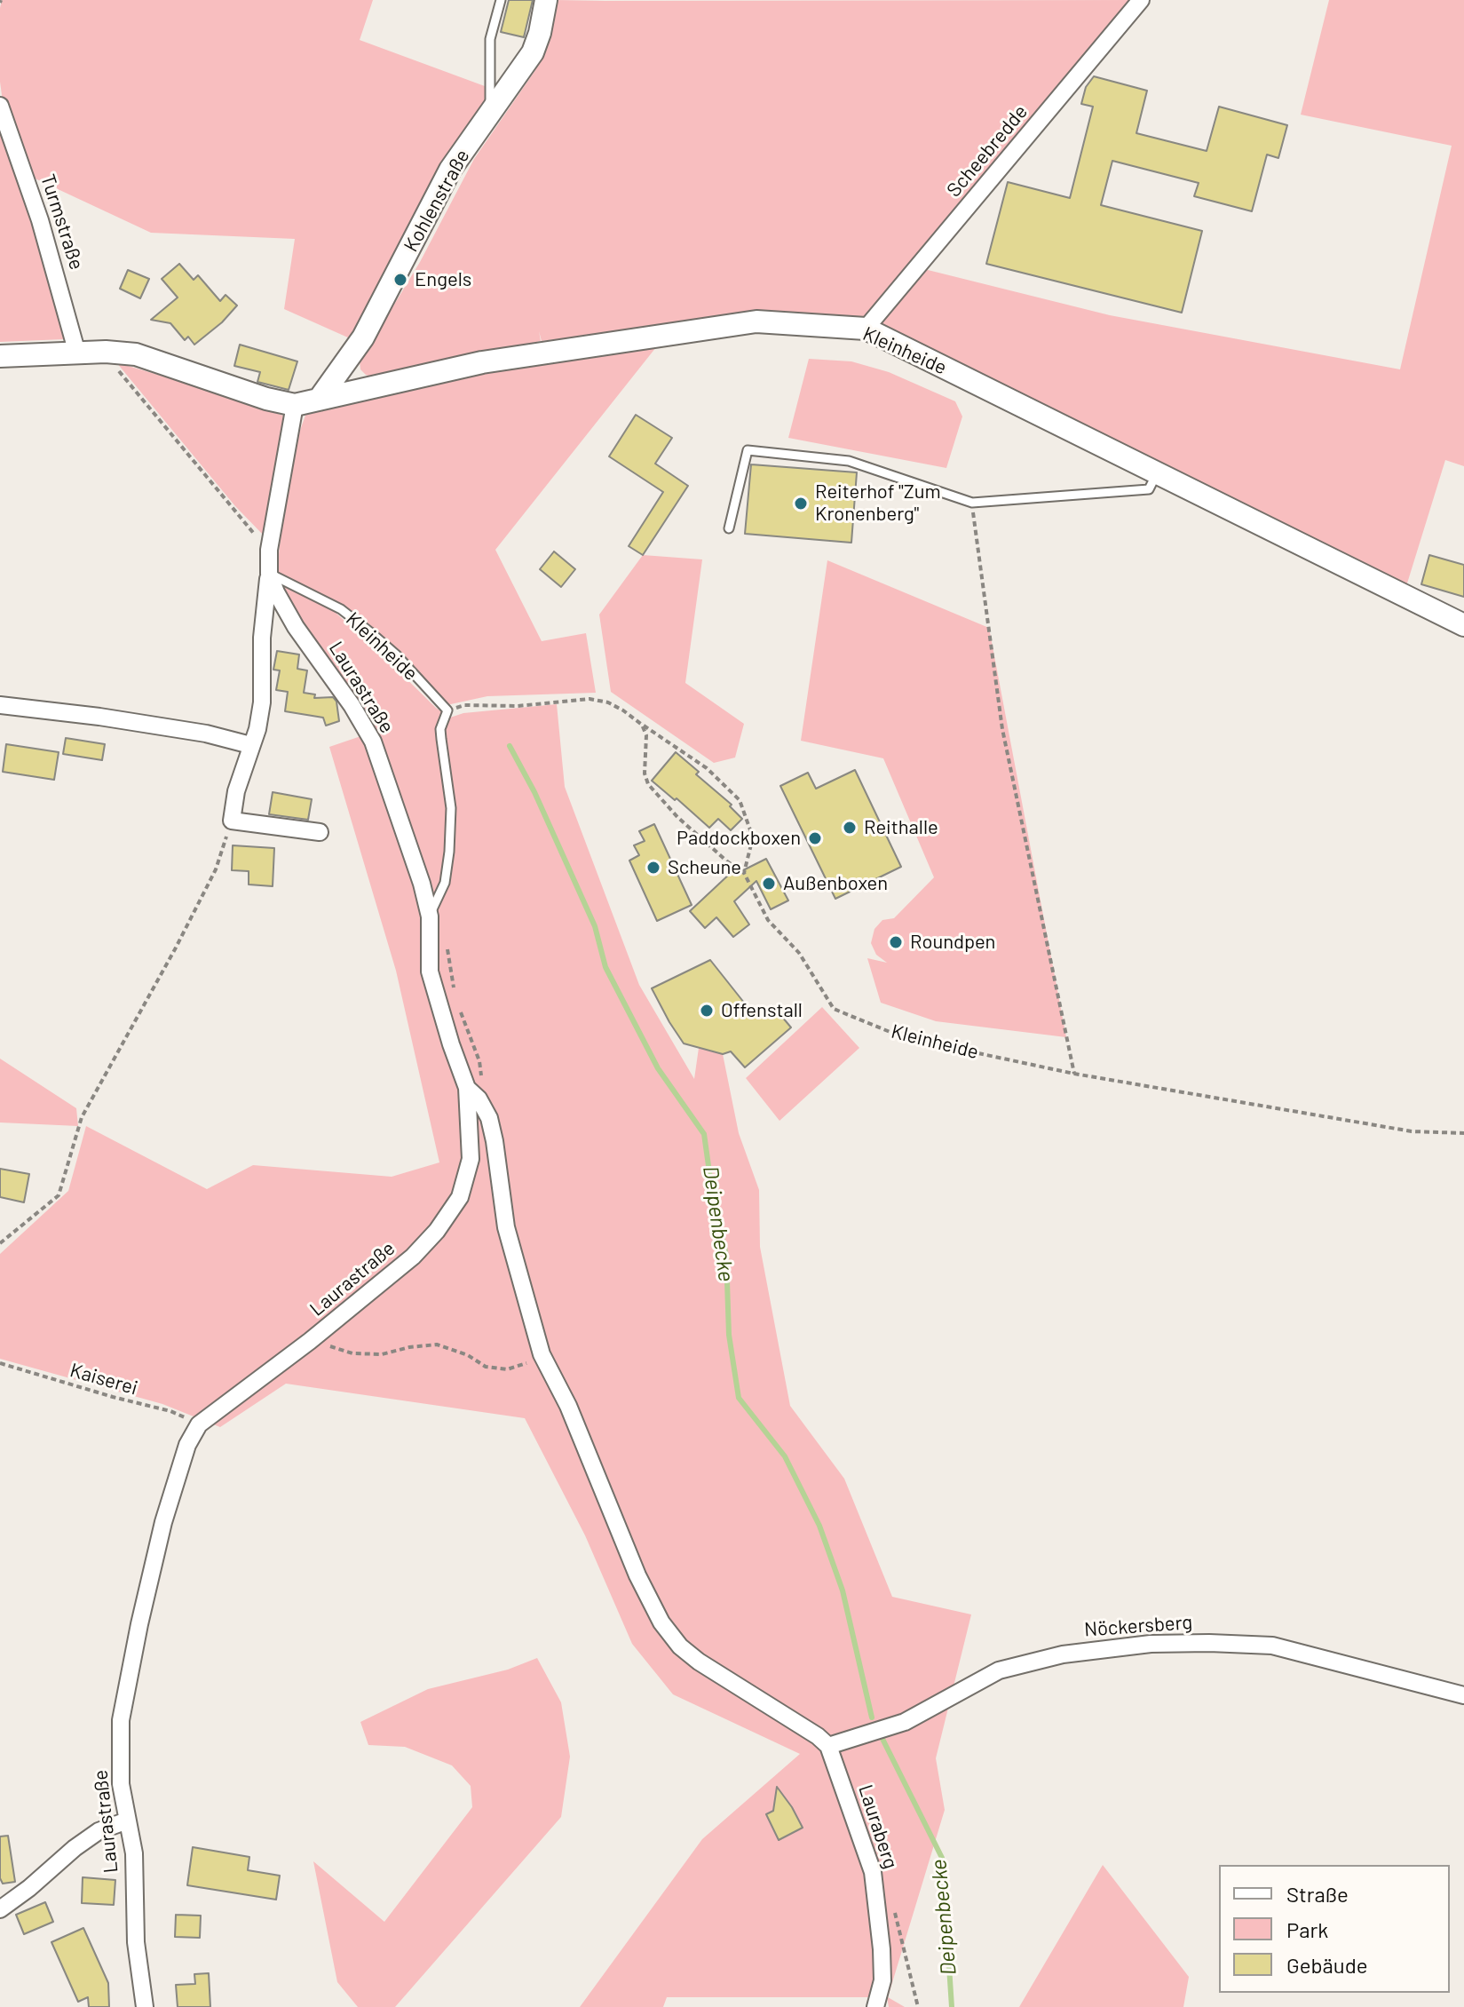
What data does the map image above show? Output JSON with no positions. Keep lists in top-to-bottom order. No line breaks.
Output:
{"streets":{"street":["Scheebredde","Kohlenstraße","Turmstraße","Kleinheide","Laurastraße","Nöckersberg","Lauraberg"],"path":["Kaiserei"]},"crossings":[["Scheebredde","Kleinheide"],["Kohlenstraße","Kleinheide"],["Kleinheide","Laurastraße"],["Laurastraße","Kaiserei"],["Nöckersberg","Lauraberg"]],"water":["Deipenbecke"],"places":["Engels","Reiterhof \"Zum Kronenberg\"","Reithalle","Paddockboxen","Scheune","Außenboxen","Roundpen","Offenstall"],"legend":["Straße","Park","Gebäude"]}
